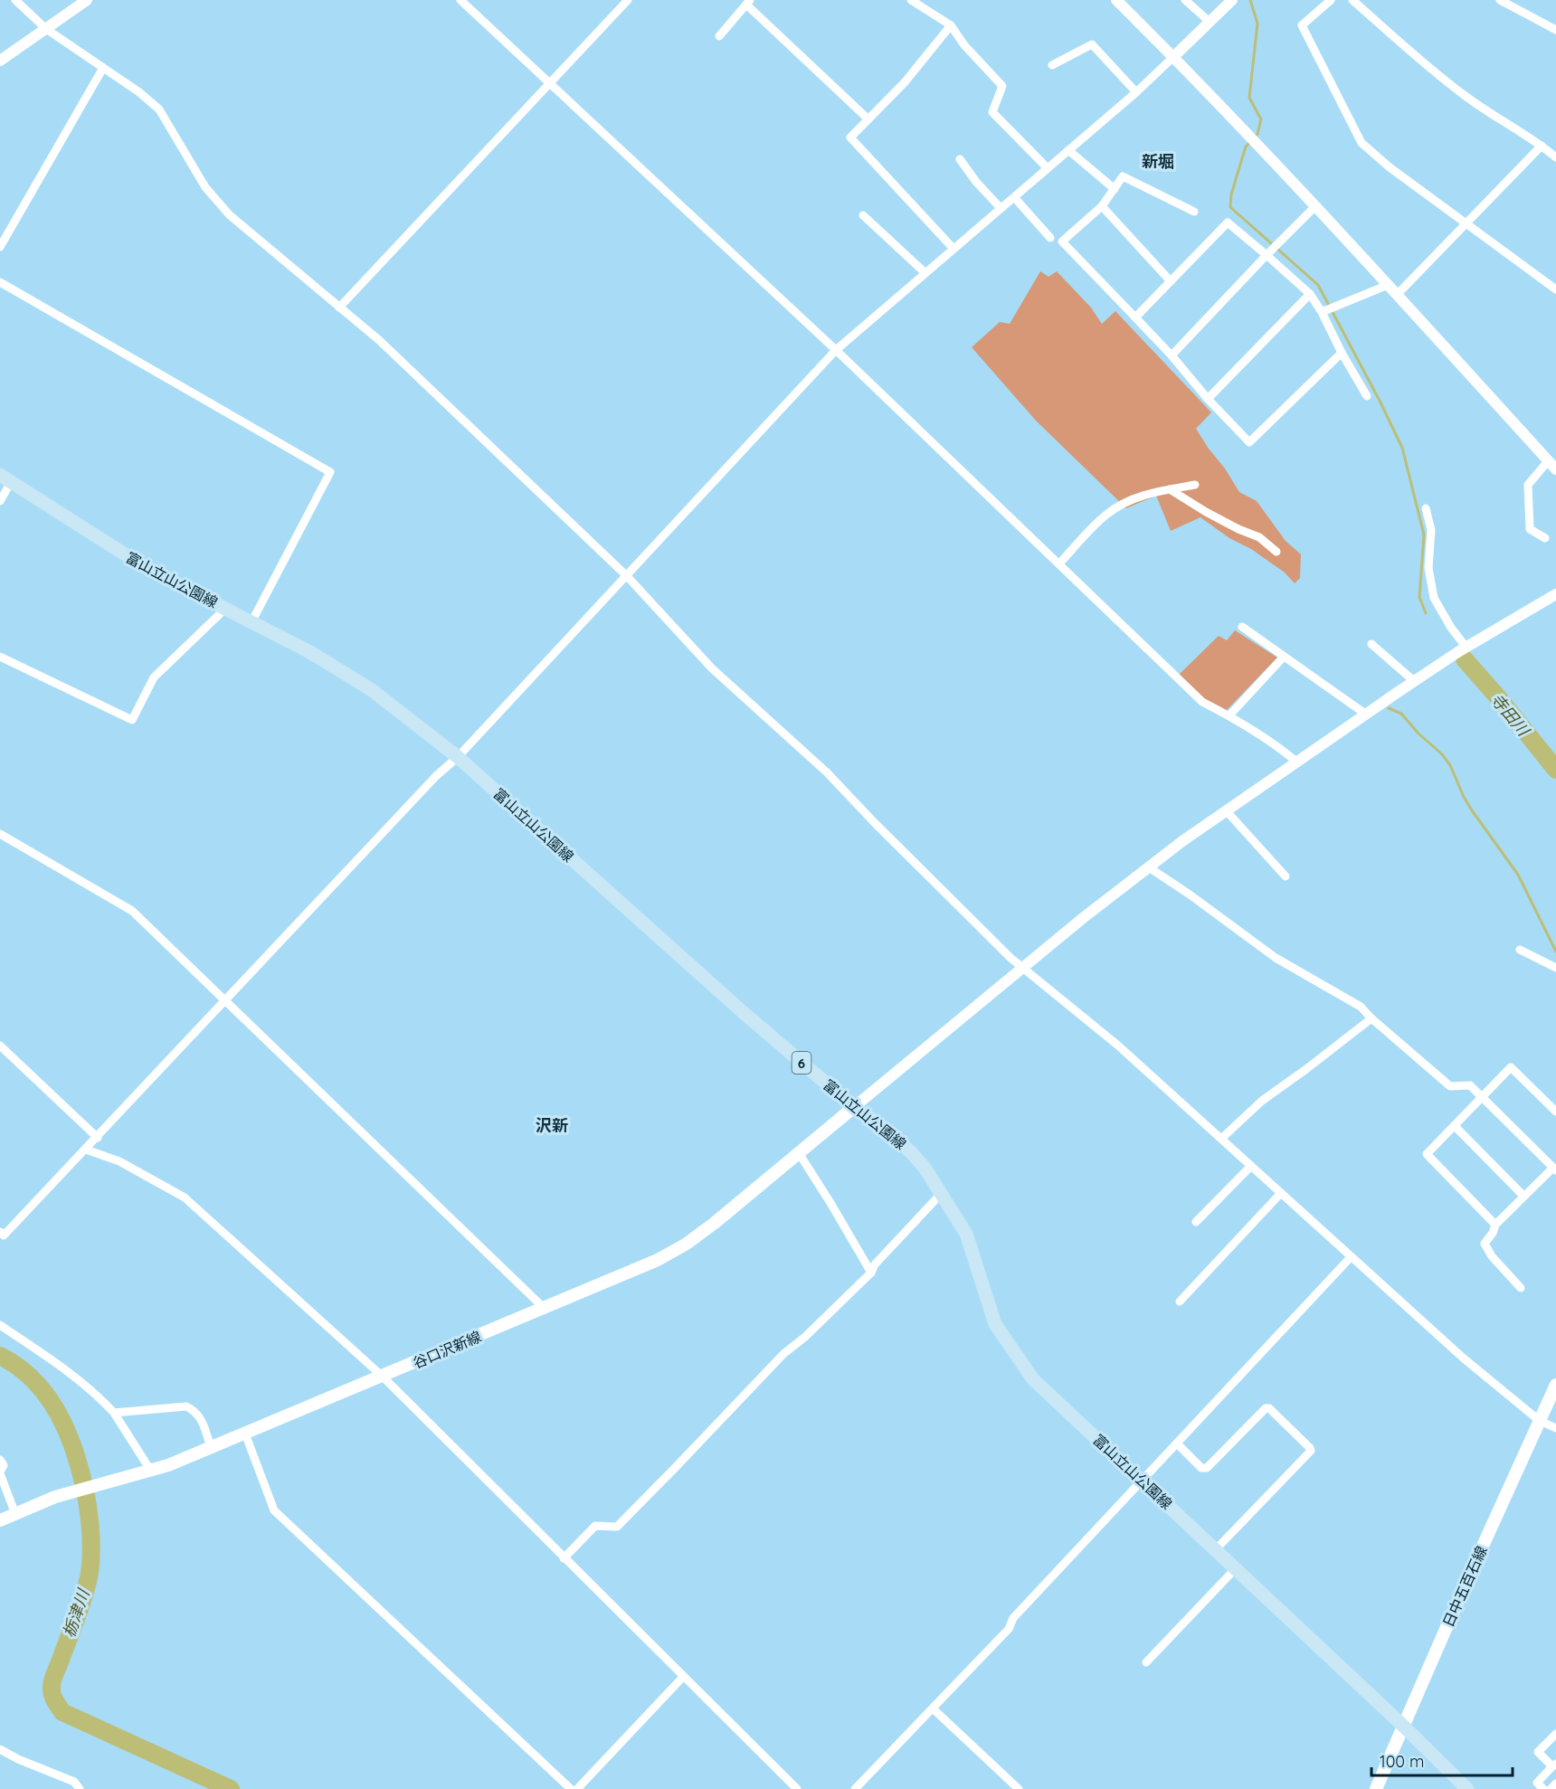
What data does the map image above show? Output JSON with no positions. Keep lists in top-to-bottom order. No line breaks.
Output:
{"streets":{"main road":["富山立山公園線","6","谷口沢新線","日中五百石線"]},"crossings":[["富山立山公園線","谷口沢新線"],["富山立山公園線","日中五百石線"]],"districts":["新堀","沢新"],"water":["寺田川","栃津川"],"scale_bar":"100 m"}
